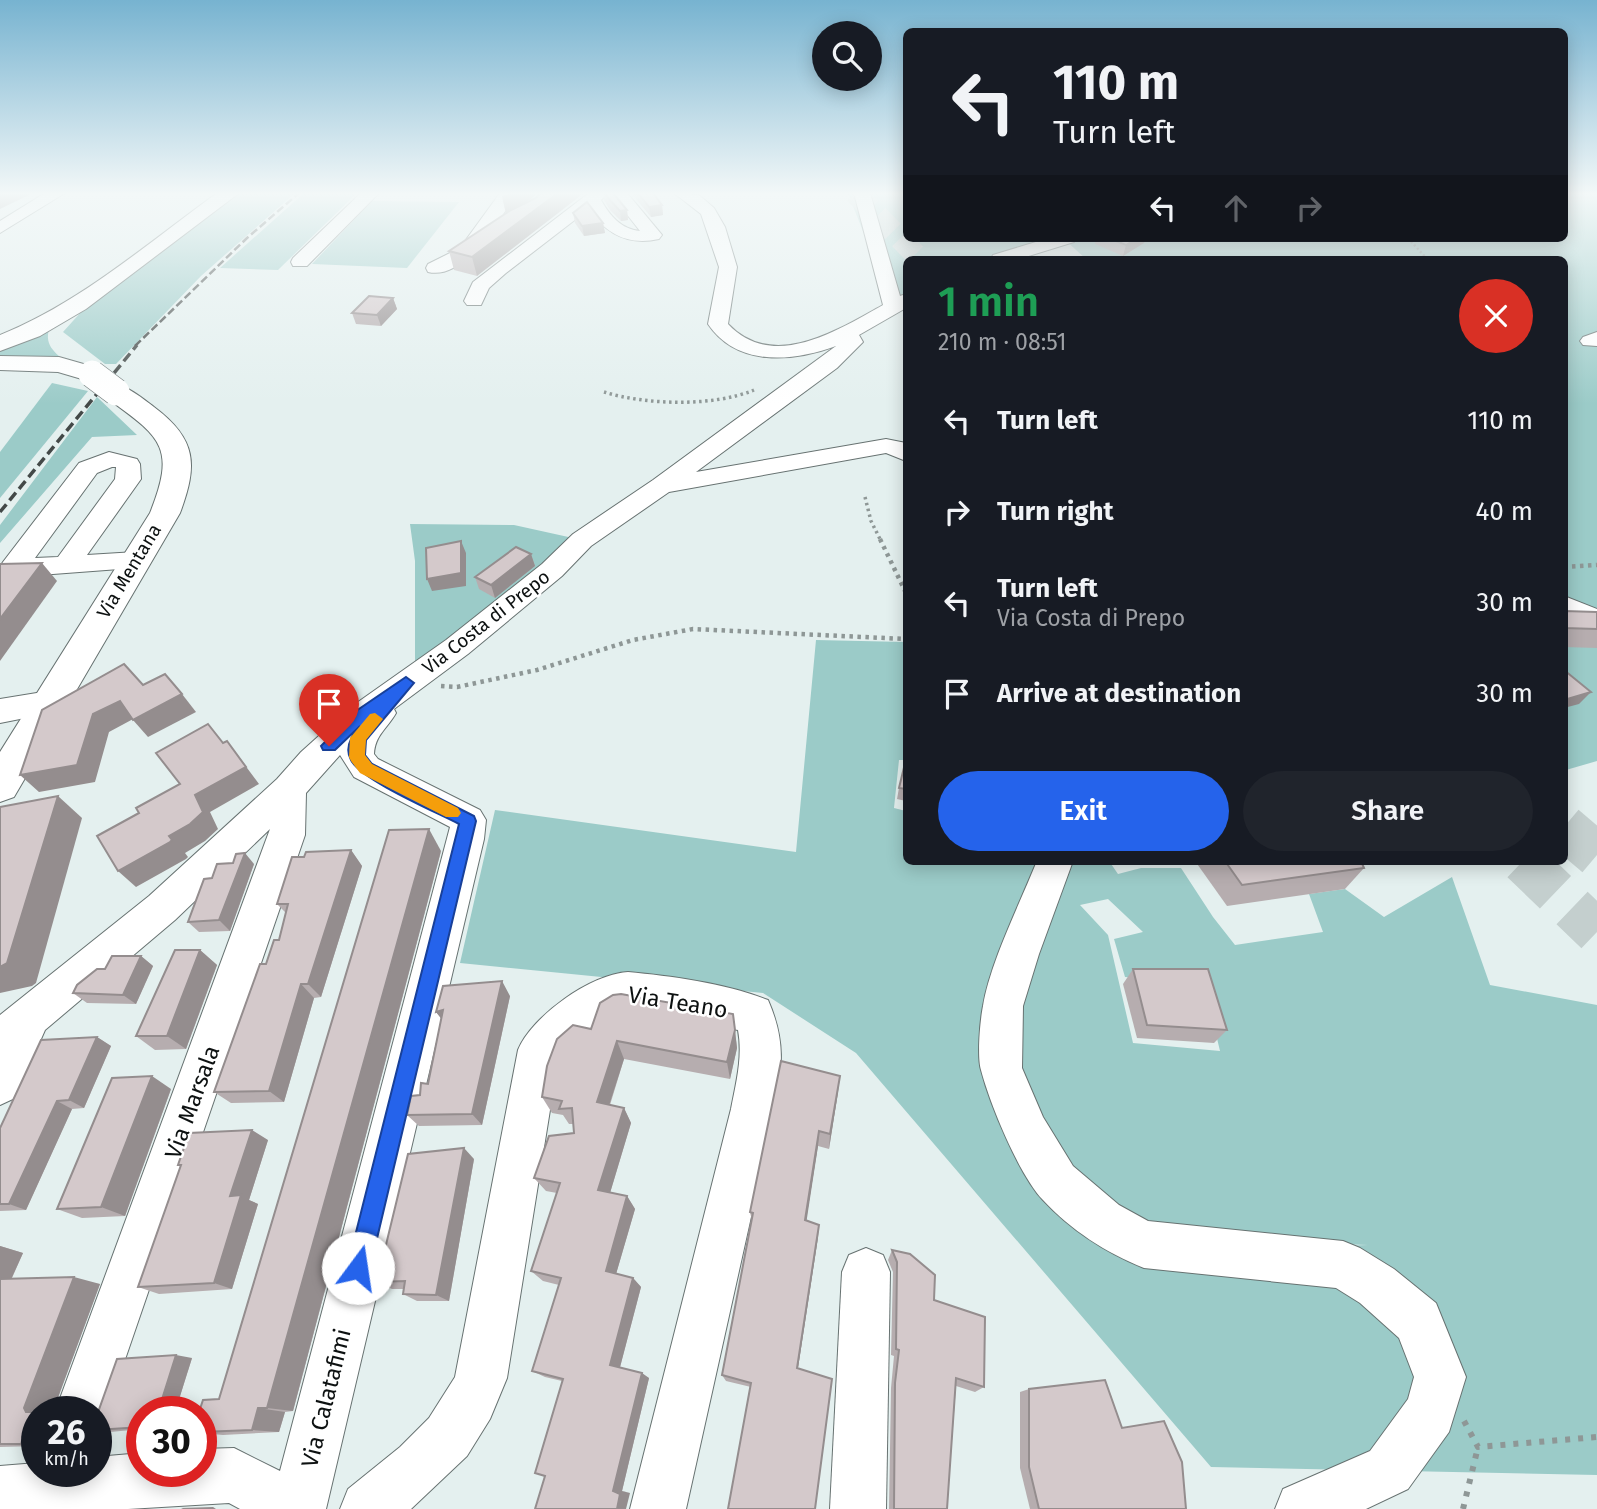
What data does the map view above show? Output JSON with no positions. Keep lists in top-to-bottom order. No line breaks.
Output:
{"streets":{"main road":["Via Mentana"],"street":["Via Costa di Prepo","Via Teano","Via Marsala","Via Calatafimi"]},"crossings":[["Via Costa di Prepo","Via Marsala"],["Via Costa di Prepo","Via Calatafimi"]],"page":{"turn":["110 m","Turn left"],"heading":["1 min","210 m · 08:51"],"list":[{"name":"Turn left","value":"110 m"},{"name":"Turn right","value":"40 m"},{"name":"Turn left","note":"Via Costa di Prepo","value":"30 m"},{"name":"Arrive at destination","value":"30 m"}],"buttons":["Exit","Share"],"speed":"26 km/h","limit":"30"}}
